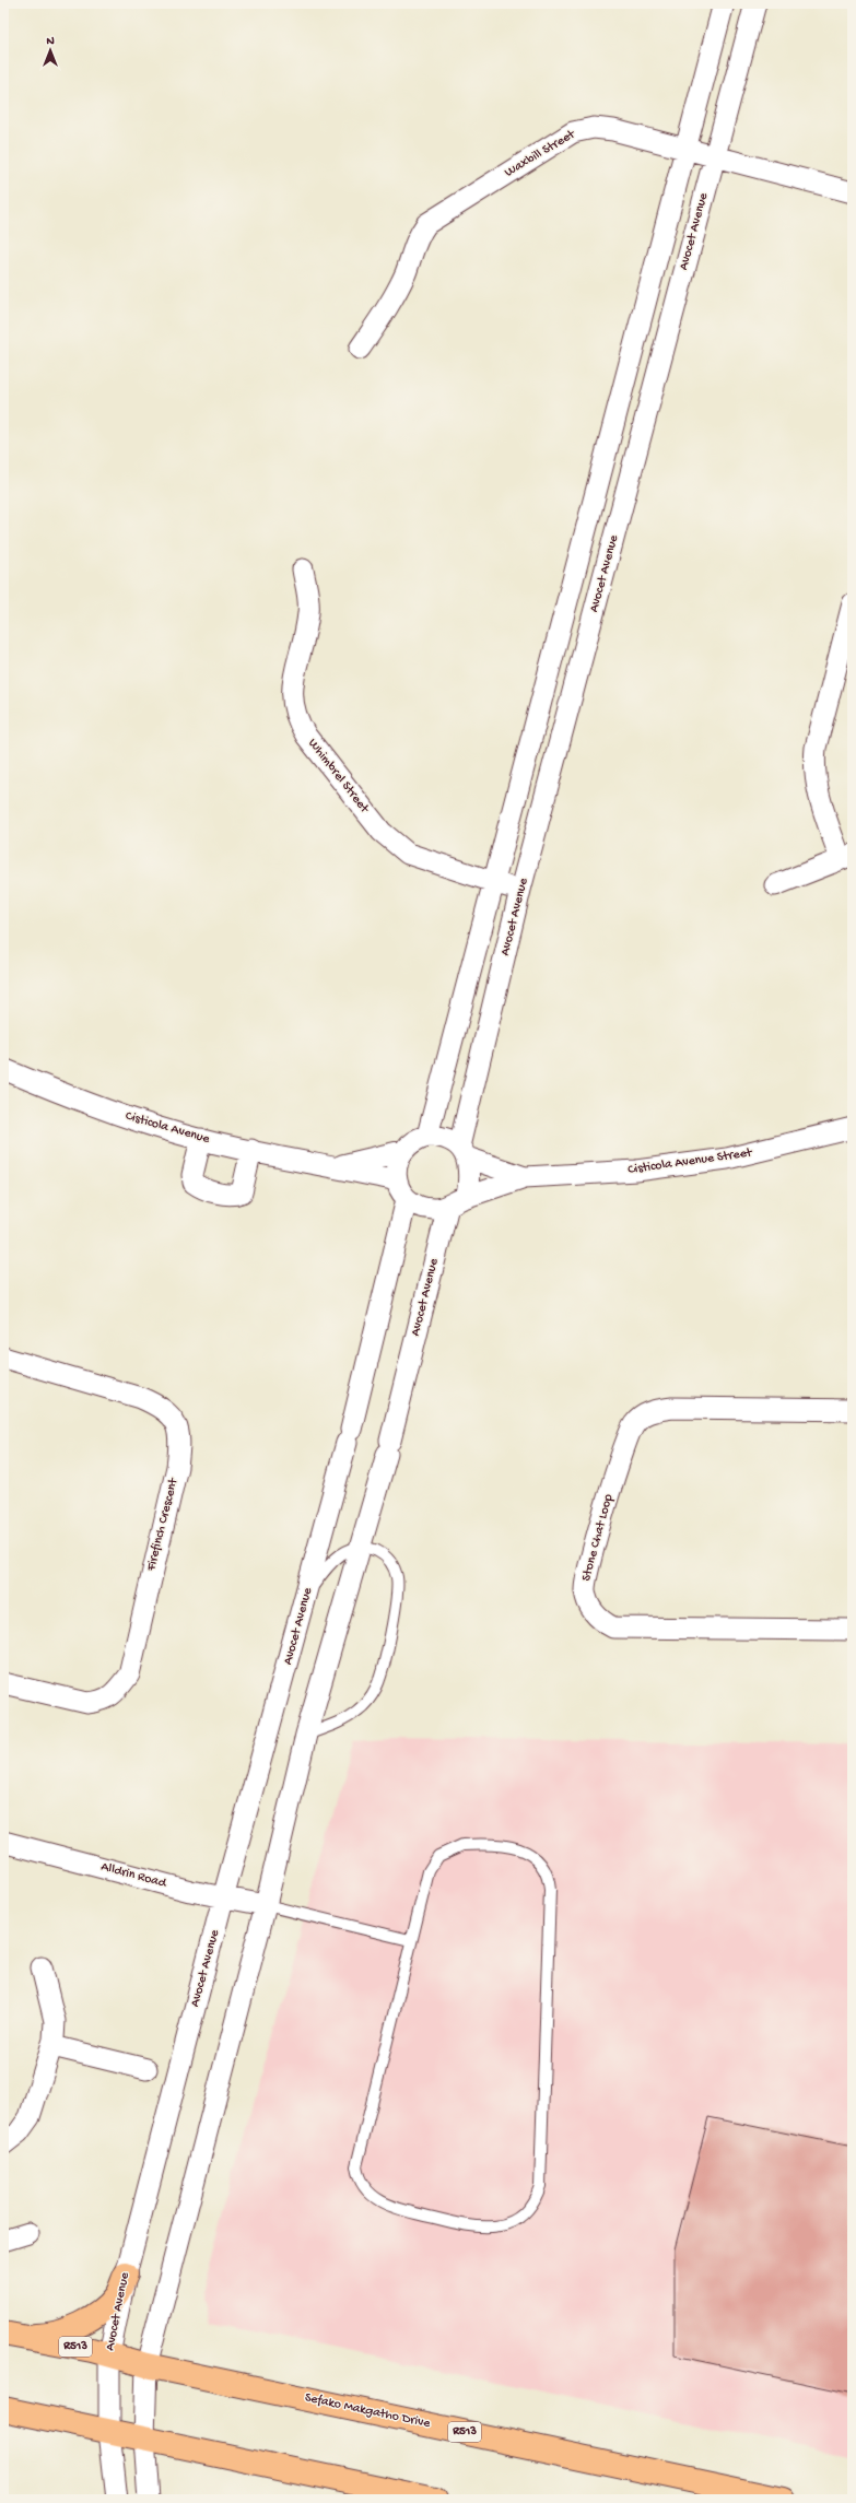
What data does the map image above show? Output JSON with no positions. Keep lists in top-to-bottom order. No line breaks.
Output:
{"streets":{"main road":["R513","Sefako Makgatho Drive"],"street":["Waxbill Street","Avocet Avenue","Whimbrel Street","Cisticola Avenue","Cisticola Avenue Street","Firefinch Crescent","Stone Chat Loop","Alldrin Road"]},"crossings":[["Waxbill Street","Avocet Avenue"],["Avocet Avenue","Whimbrel Street"],["Avocet Avenue","Cisticola Avenue"],["Avocet Avenue","Cisticola Avenue Street"],["Avocet Avenue","Alldrin Road"],["Avocet Avenue","Sefako Makgatho Drive"],["Cisticola Avenue","Cisticola Avenue Street"]],"north":"top"}
